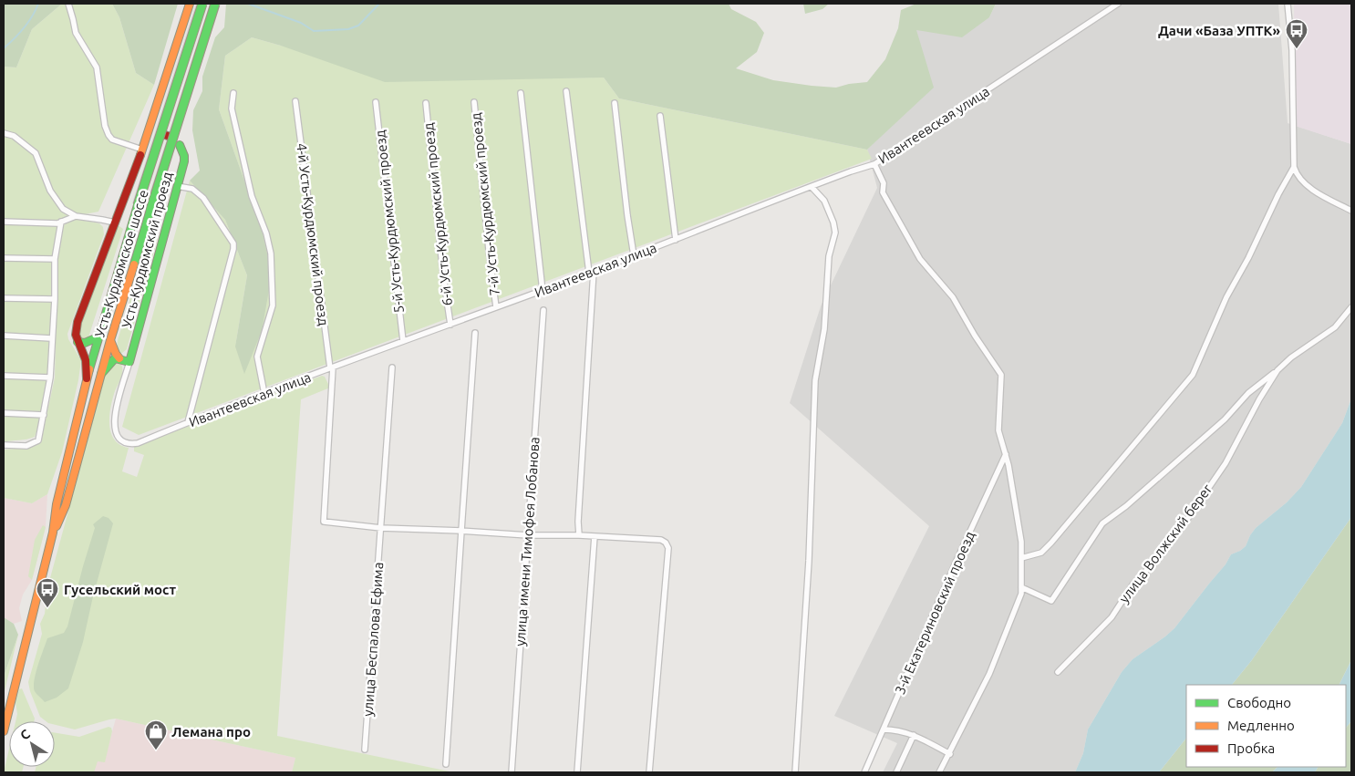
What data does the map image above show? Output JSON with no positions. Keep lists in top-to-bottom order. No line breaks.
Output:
{"streets":{"main road":["Усть-Курдюмский проезд","Усть-Курдюмское шоссе"],"street":["Ивантеевская улица","7-й Усть-Курдюмский проезд","6-й Усть-Курдюмский проезд","5-й Усть-Курдюмский проезд","4-й Усть-Курдюмский проезд","улица имени Тимофея Лобанова","улица Волжский берег","3-й Екатериновский проезд","улица Беспалова Ефима"]},"crossings":[["Ивантеевская улица","7-й Усть-Курдюмский проезд"],["Ивантеевская улица","6-й Усть-Курдюмский проезд"],["Ивантеевская улица","5-й Усть-Курдюмский проезд"],["Ивантеевская улица","4-й Усть-Курдюмский проезд"],["Ивантеевская улица","Усть-Курдюмский проезд"],["4-й Усть-Курдюмский проезд","улица Беспалова Ефима"]],"places":{"bus stop":["Дачи «База УПТК»","Гусельский мост"],"shop":["Лемана про"]},"legend":["Свободно","Медленно","Пробка"],"north":"top left"}
